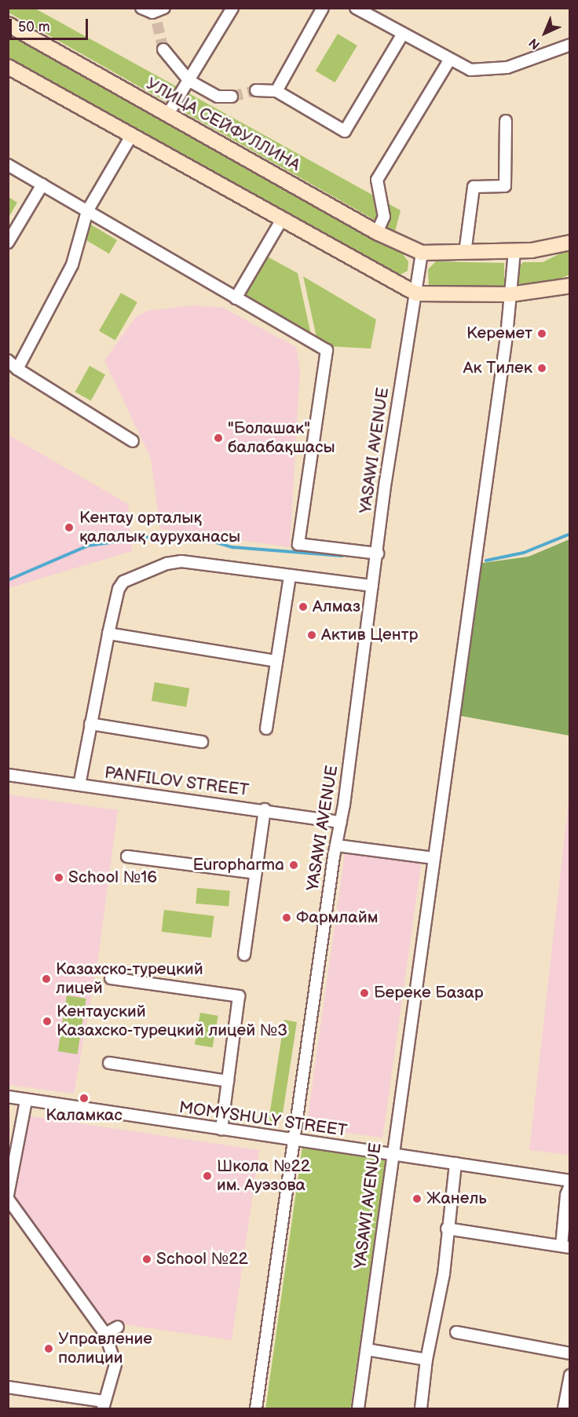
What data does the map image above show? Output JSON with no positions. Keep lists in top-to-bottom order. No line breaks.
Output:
{"streets":{"main road":["УЛИЦА СЕЙФУЛЛИНА"],"street":["YASAWI AVENUE","PANFILOV STREET","MOMYSHULY STREET"]},"crossings":[["УЛИЦА СЕЙФУЛЛИНА","YASAWI AVENUE"],["YASAWI AVENUE","PANFILOV STREET"],["YASAWI AVENUE","MOMYSHULY STREET"]],"places":["Керемет","Ак Тилек","\"Болашак\" балабақшасы","Кентау орталық қалалық ауруханасы","Алмаз","Актив Центр","Europharma","School №16","Фармлайм","Казахско-турецкий лицей","Береке Базар","Кентауский Казахско-турецкий лицей №3","Каламкас","Школа №22 им. Ауэзова","Жанель","School №22","Управление полиции"],"scale_bar":"50 m","north":"bottom left"}
